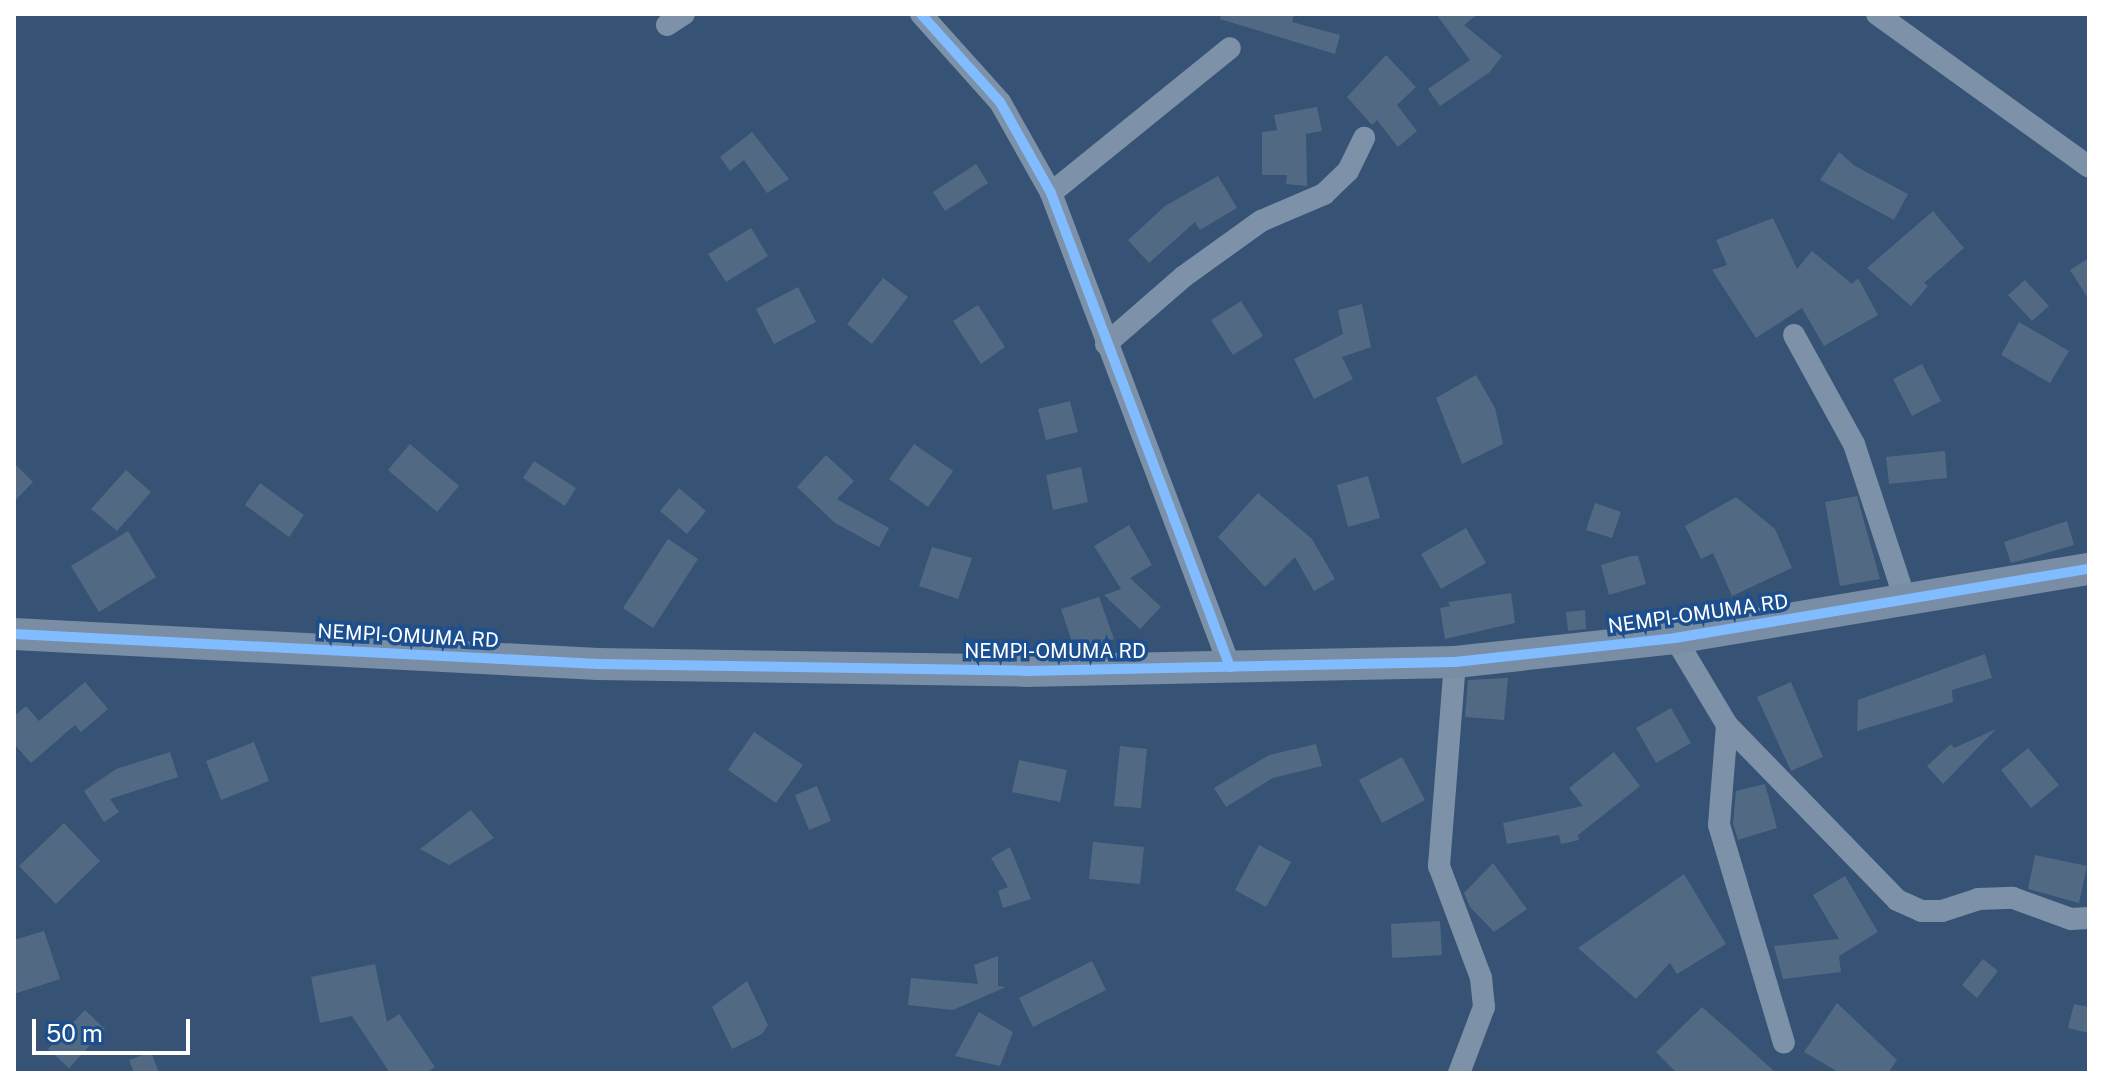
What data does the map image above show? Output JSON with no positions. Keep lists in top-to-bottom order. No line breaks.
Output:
{"streets":{"street":["NEMPI-OMUMA RD"]},"scale_bar":"50 m"}
